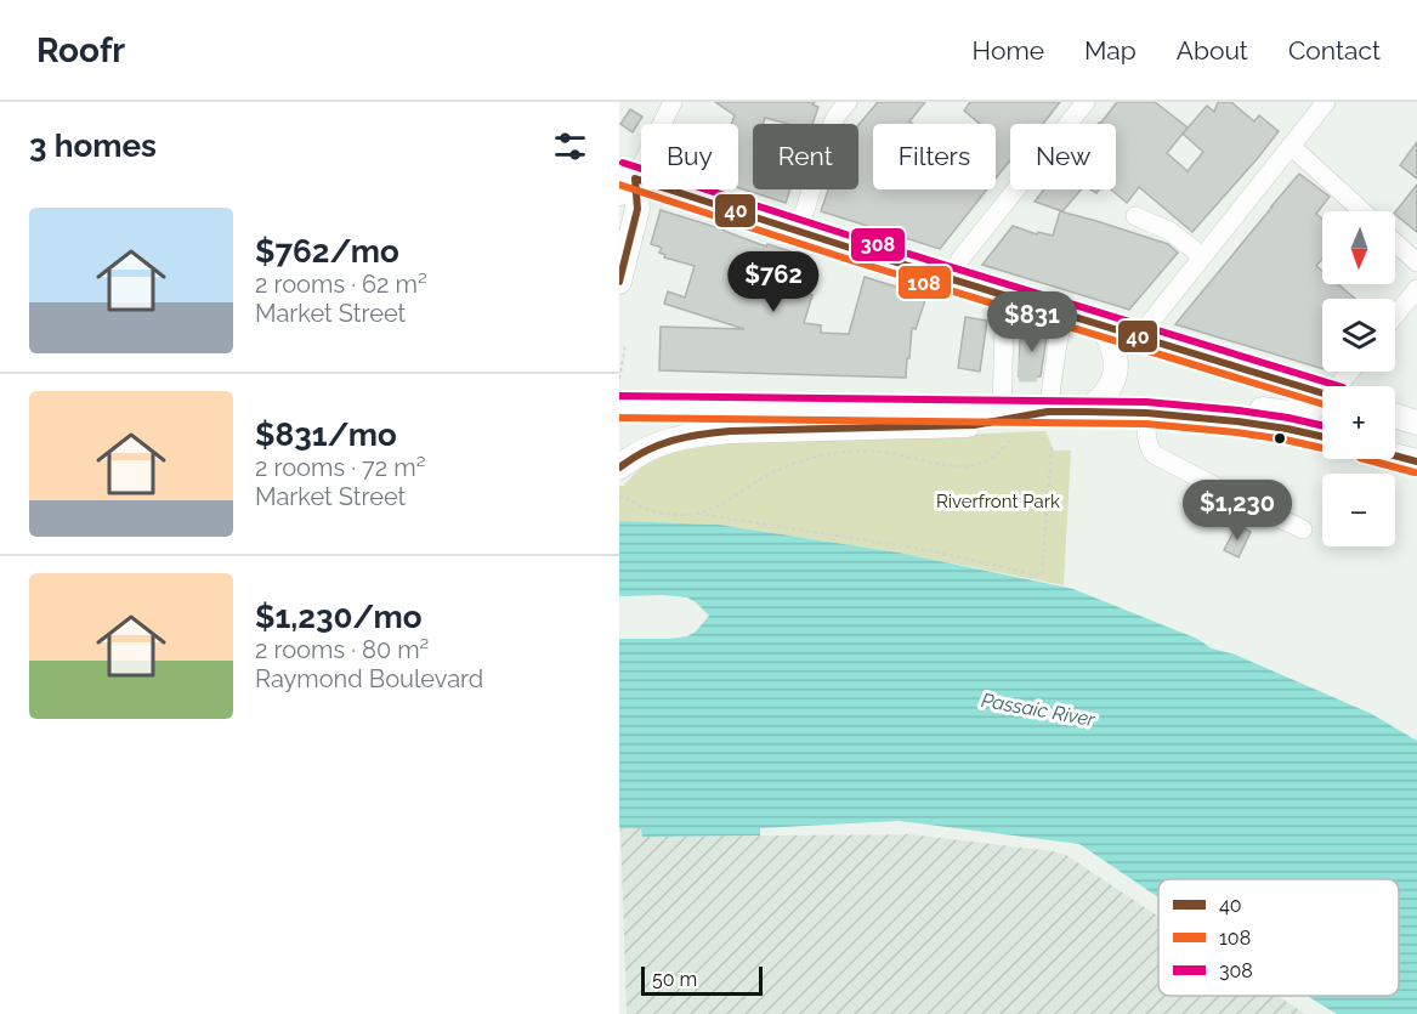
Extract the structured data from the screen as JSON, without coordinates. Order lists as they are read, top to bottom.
{
  "water": ["Passaic River"],
  "parks": ["Riverfront Park"],
  "lines": ["transit line 308", "transit line 40", "transit line 108"],
  "legend": ["40", "108", "308"],
  "scale_bar": "50 m",
  "north": "bottom",
  "page": {
    "header": "Roofr",
    "nav": [
      "Home",
      "Map",
      "About",
      "Contact"
    ],
    "heading": "3 homes",
    "chip": [
      "Buy",
      "Rent",
      "Filters",
      "New"
    ],
    "list": [
      {
        "name": "$762/mo",
        "note": "2 rooms · 62 m² · Market Street"
      },
      {
        "name": "$831/mo",
        "note": "2 rooms · 72 m² · Market Street"
      },
      {
        "name": "$1,230/mo",
        "note": "2 rooms · 80 m² · Raymond Boulevard"
      }
    ],
    "map_buttons": ["+", "−"],
    "price": ["$762", "$831", "$1,230"],
    "scale": "50 m"
  }
}
